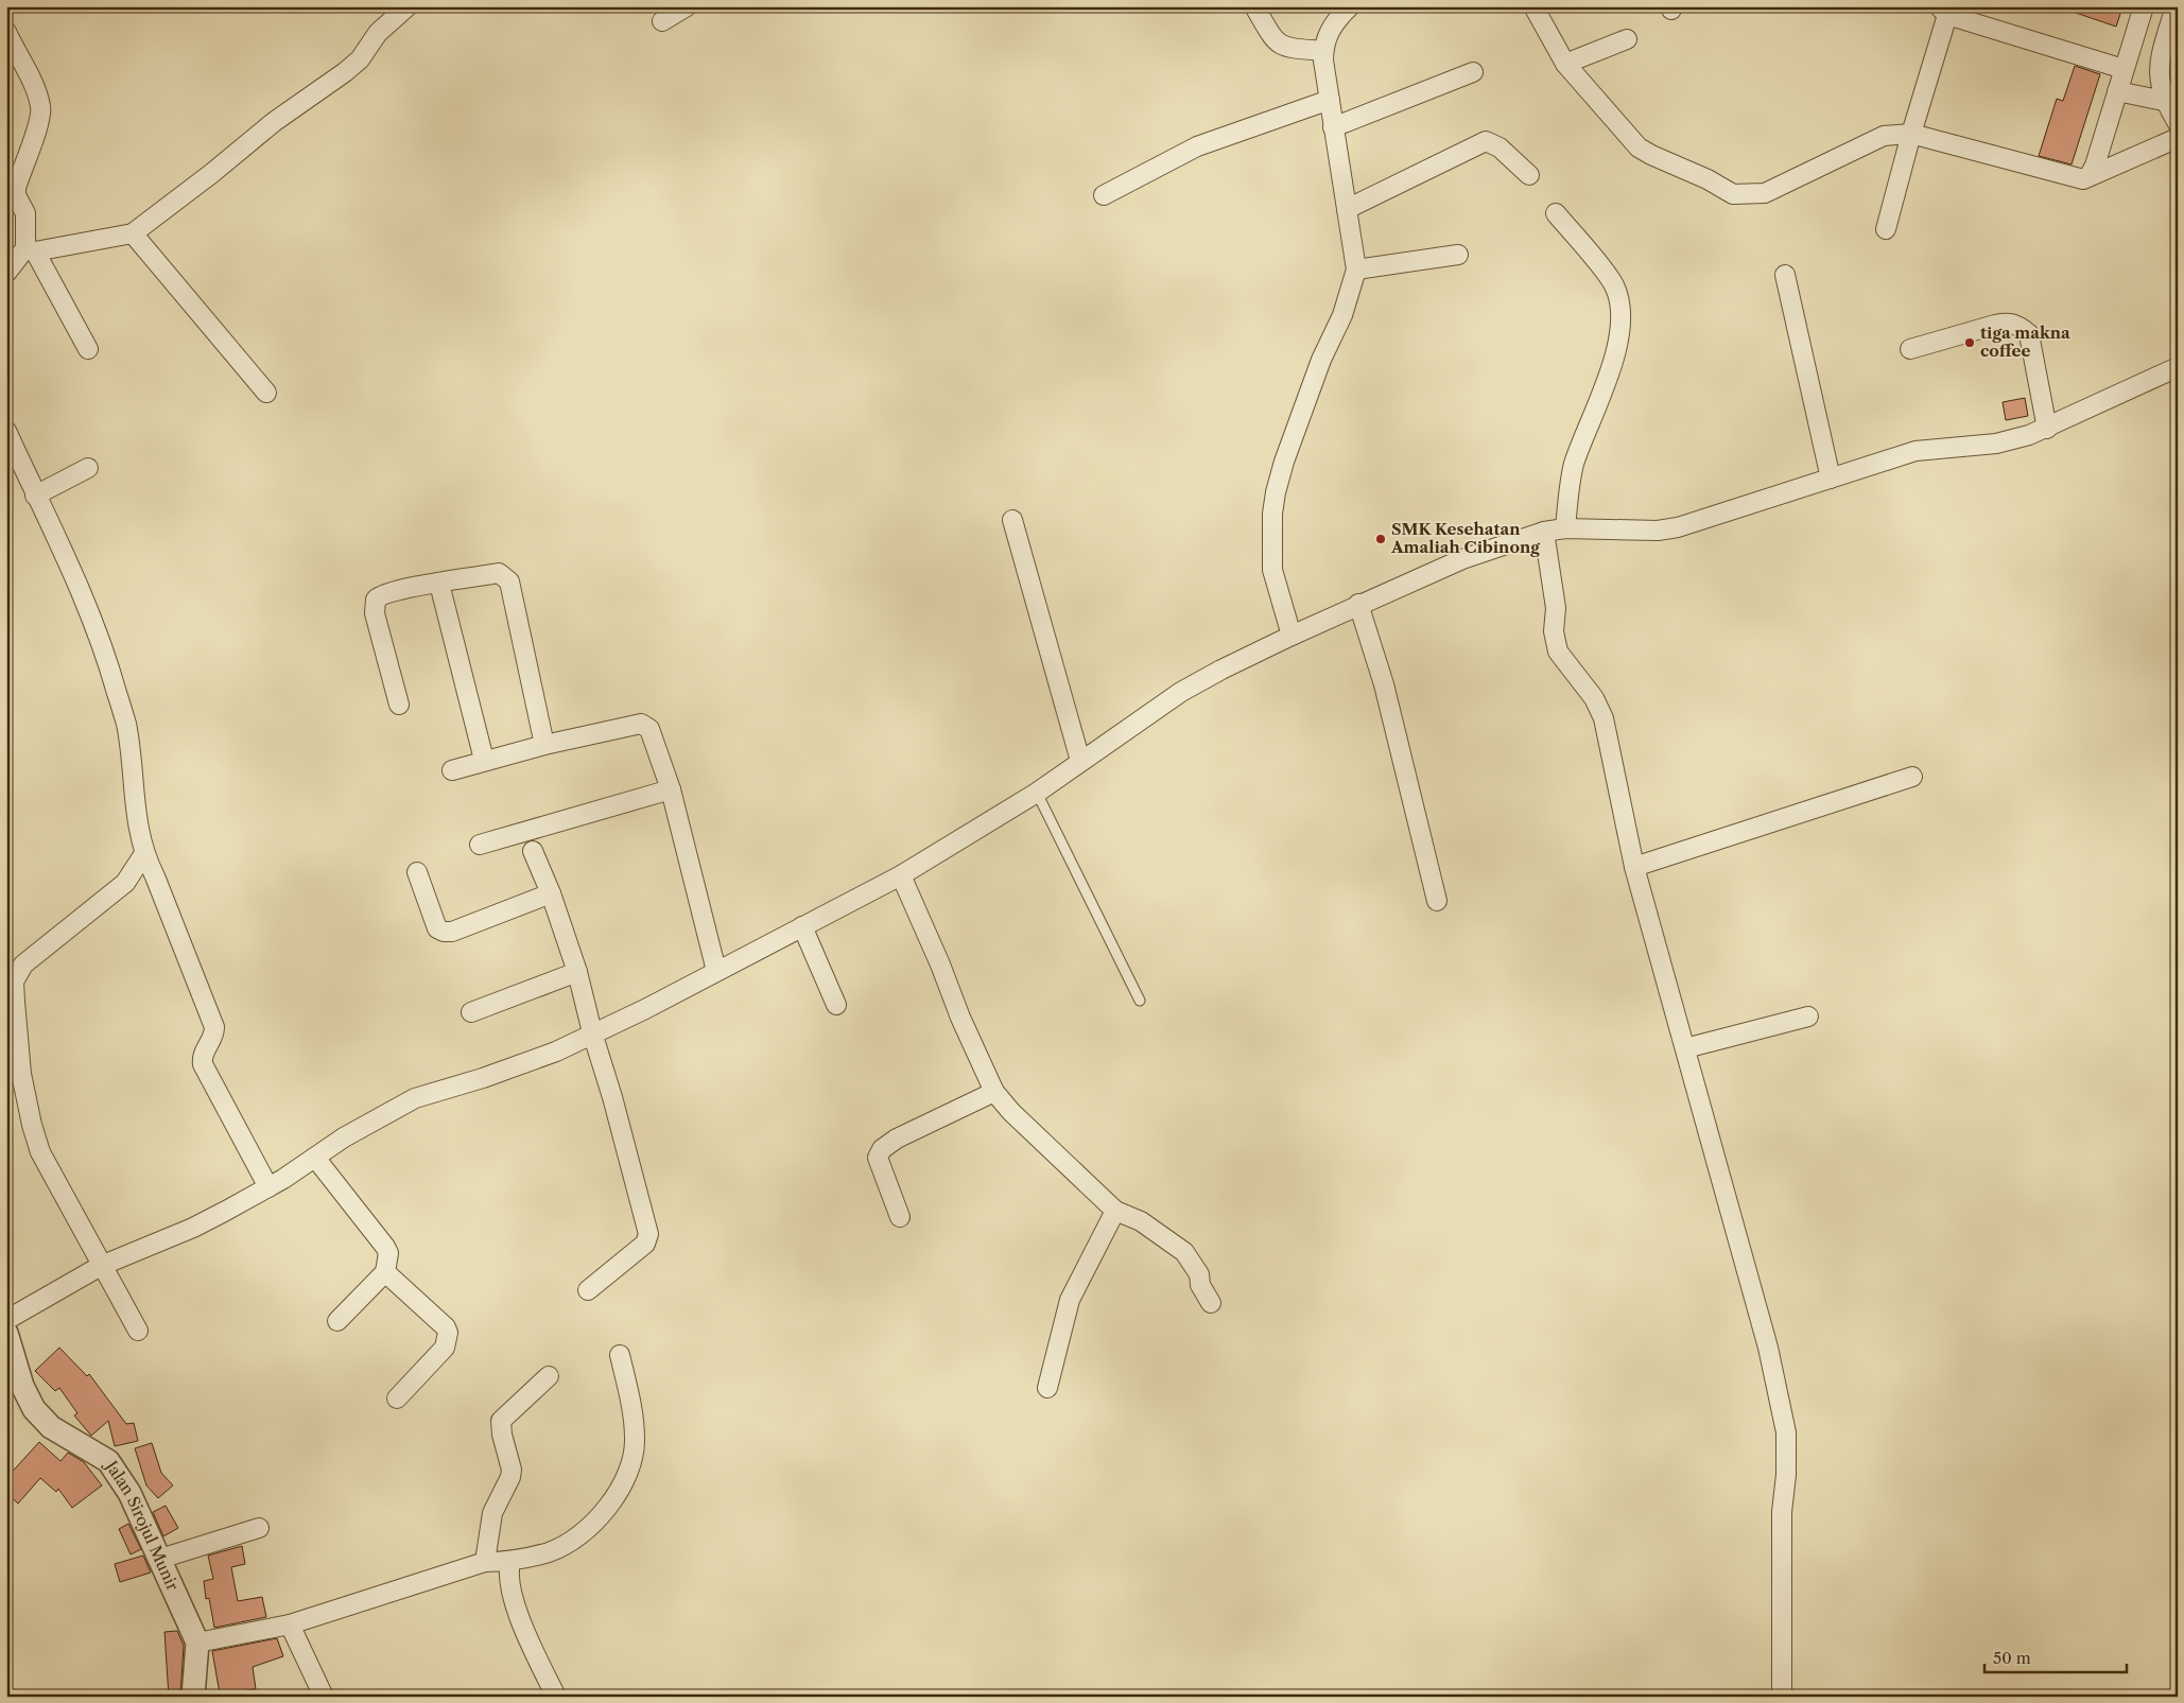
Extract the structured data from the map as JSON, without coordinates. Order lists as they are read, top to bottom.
{
  "streets": {
    "street": ["Jalan Sirojul Munir"]
  },
  "places": ["tiga makna coffee", "SMK Kesehatan Amaliah Cibinong"],
  "scale_bar": "50 m"
}
